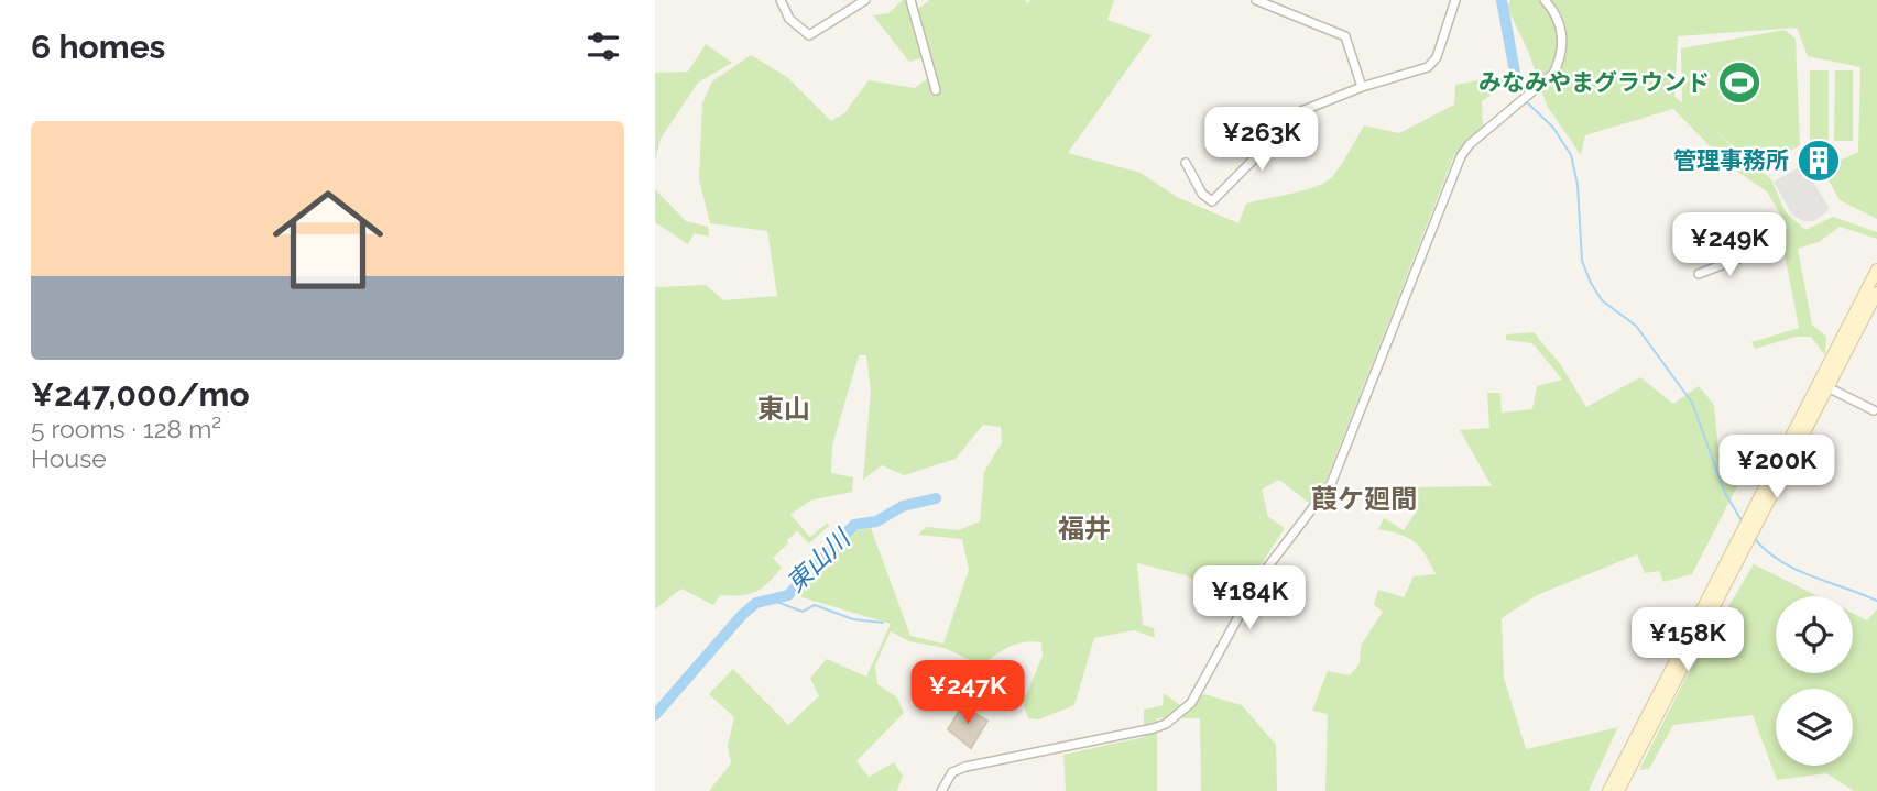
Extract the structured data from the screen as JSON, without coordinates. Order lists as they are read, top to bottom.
{
  "districts": ["東山", "葭ケ廻間", "福井"],
  "water": ["東山川"],
  "places": {
    "sports": ["みなみやまグラウンド"],
    "building": ["管理事務所"]
  },
  "page": {
    "heading": "6 homes",
    "list": [
      {
        "name": "¥247,000/mo",
        "note": "5 rooms · 128 m² · House"
      }
    ],
    "price": [
      "¥263K",
      "¥249K",
      "¥200K",
      "¥184K",
      "¥158K",
      "¥247K"
    ]
  }
}
